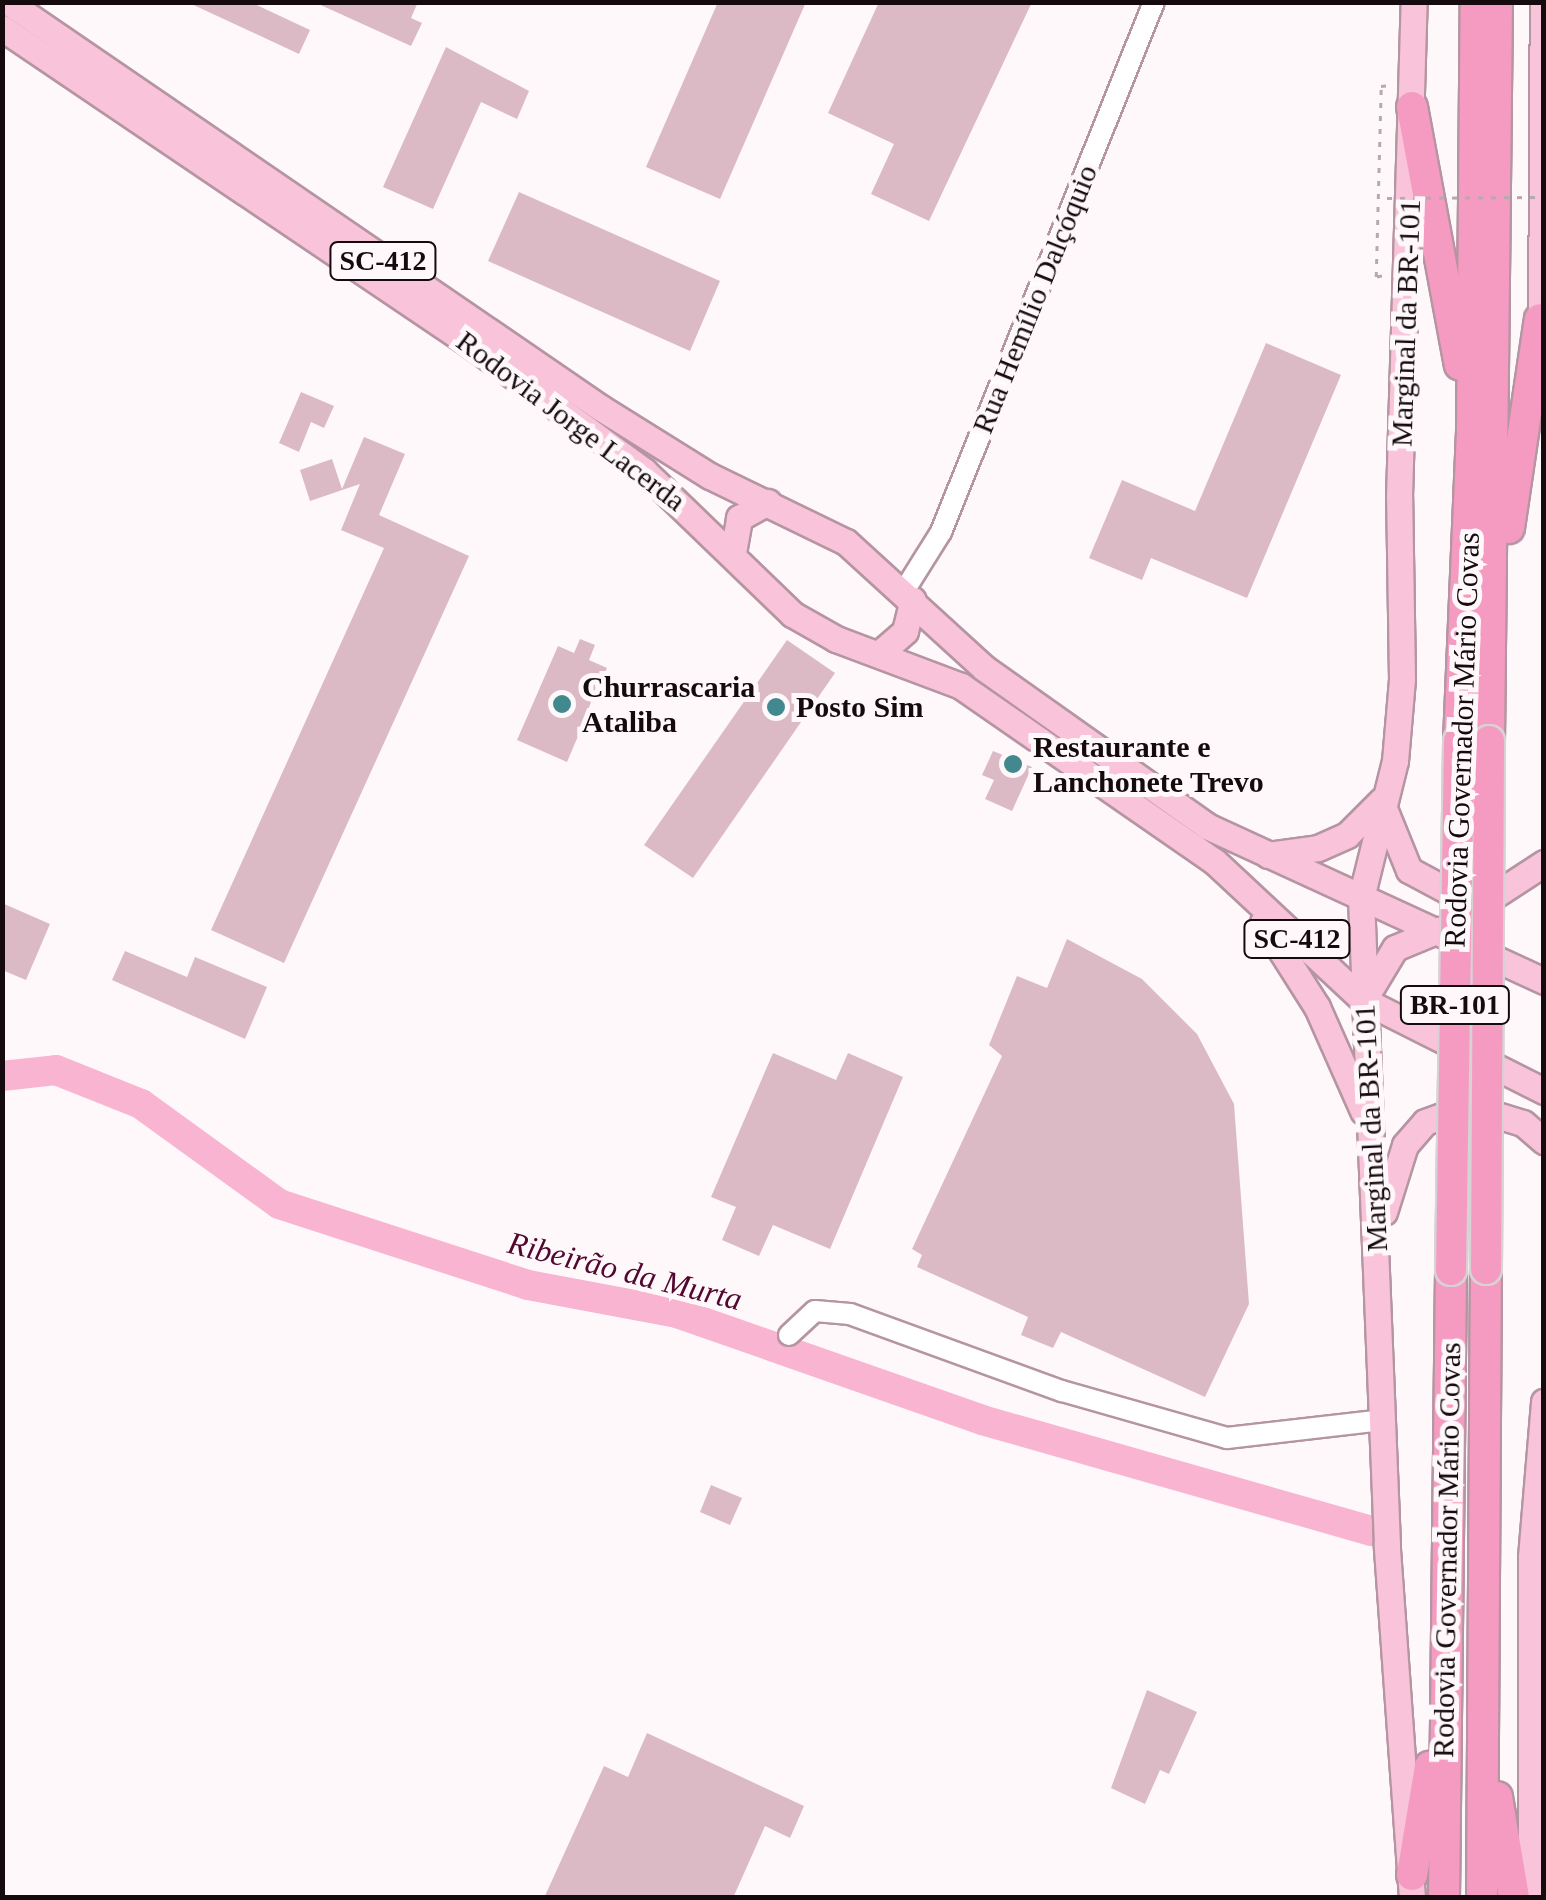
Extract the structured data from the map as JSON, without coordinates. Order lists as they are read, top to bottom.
{
  "streets": {
    "highway": ["Rodovia Governador Mário Covas", "BR-101"],
    "main road": ["SC-412", "Marginal da BR-101", "Rodovia Jorge Lacerda"],
    "lane": ["Rua Hemílio Dalçóquio"]
  },
  "crossings": [
    ["Rua Hemílio Dalçóquio", "Rodovia Jorge Lacerda"],
    ["Marginal da BR-101", "Rodovia Jorge Lacerda"]
  ],
  "water": ["Ribeirão da Murta"],
  "places": ["Churrascaria Ataliba", "Posto Sim", "Restaurante e Lanchonete Trevo"]
}
